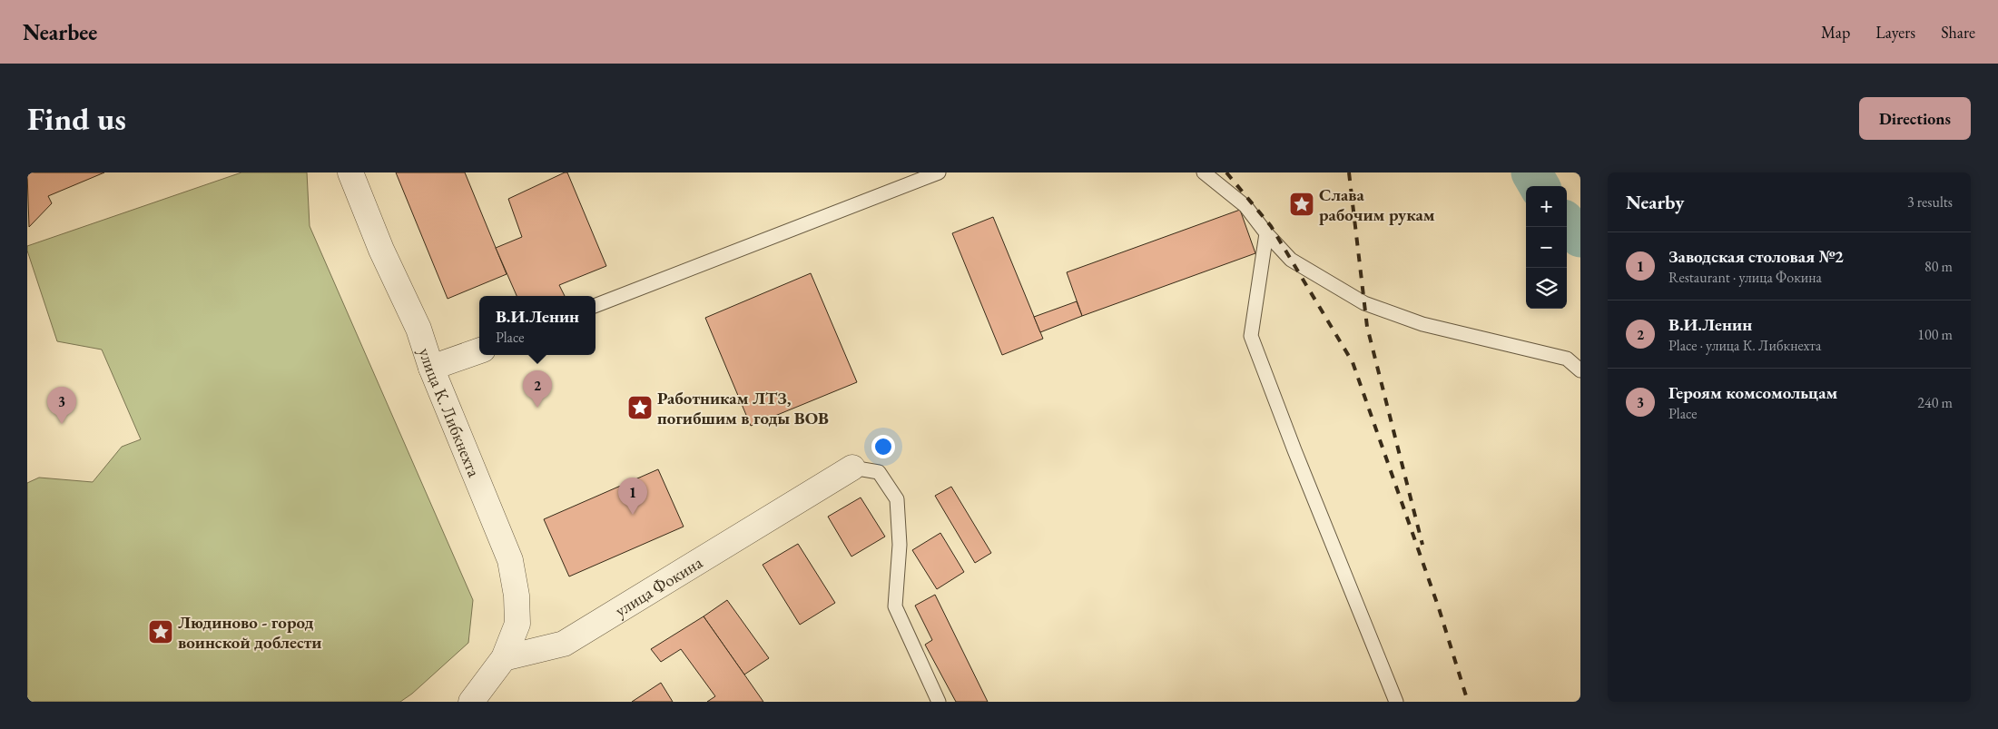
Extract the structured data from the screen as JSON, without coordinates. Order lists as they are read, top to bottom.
{
  "streets": {
    "street": ["улица К. Либкнехта", "улица Фокина"]
  },
  "crossings": [
    ["улица К. Либкнехта", "улица Фокина"]
  ],
  "places": {
    "place": ["Слава рабочим рукам", "Работникам ЛТЗ, погибшим в годы ВОВ", "Людиново - город воинской доблести"]
  },
  "page": {
    "header": "Nearbee",
    "nav": ["Map", "Layers", "Share"],
    "buttons": "Directions",
    "title": "Find us",
    "heading": ["Nearby", "3 results"],
    "map_buttons": ["+", "−"],
    "list": [
      {
        "mark": "1",
        "name": "Заводская столовая №2",
        "note": "Restaurant · улица Фокина",
        "value": "80 m"
      },
      {
        "mark": "2",
        "name": "В.И.Ленин",
        "note": "Place · улица К. Либкнехта",
        "value": "100 m"
      },
      {
        "mark": "3",
        "name": "Героям комсомольцам",
        "note": "Place",
        "value": "240 m"
      }
    ],
    "popup": ["В.И.Ленин", "Place"],
    "pins": ["2", "3", "1"]
  }
}
